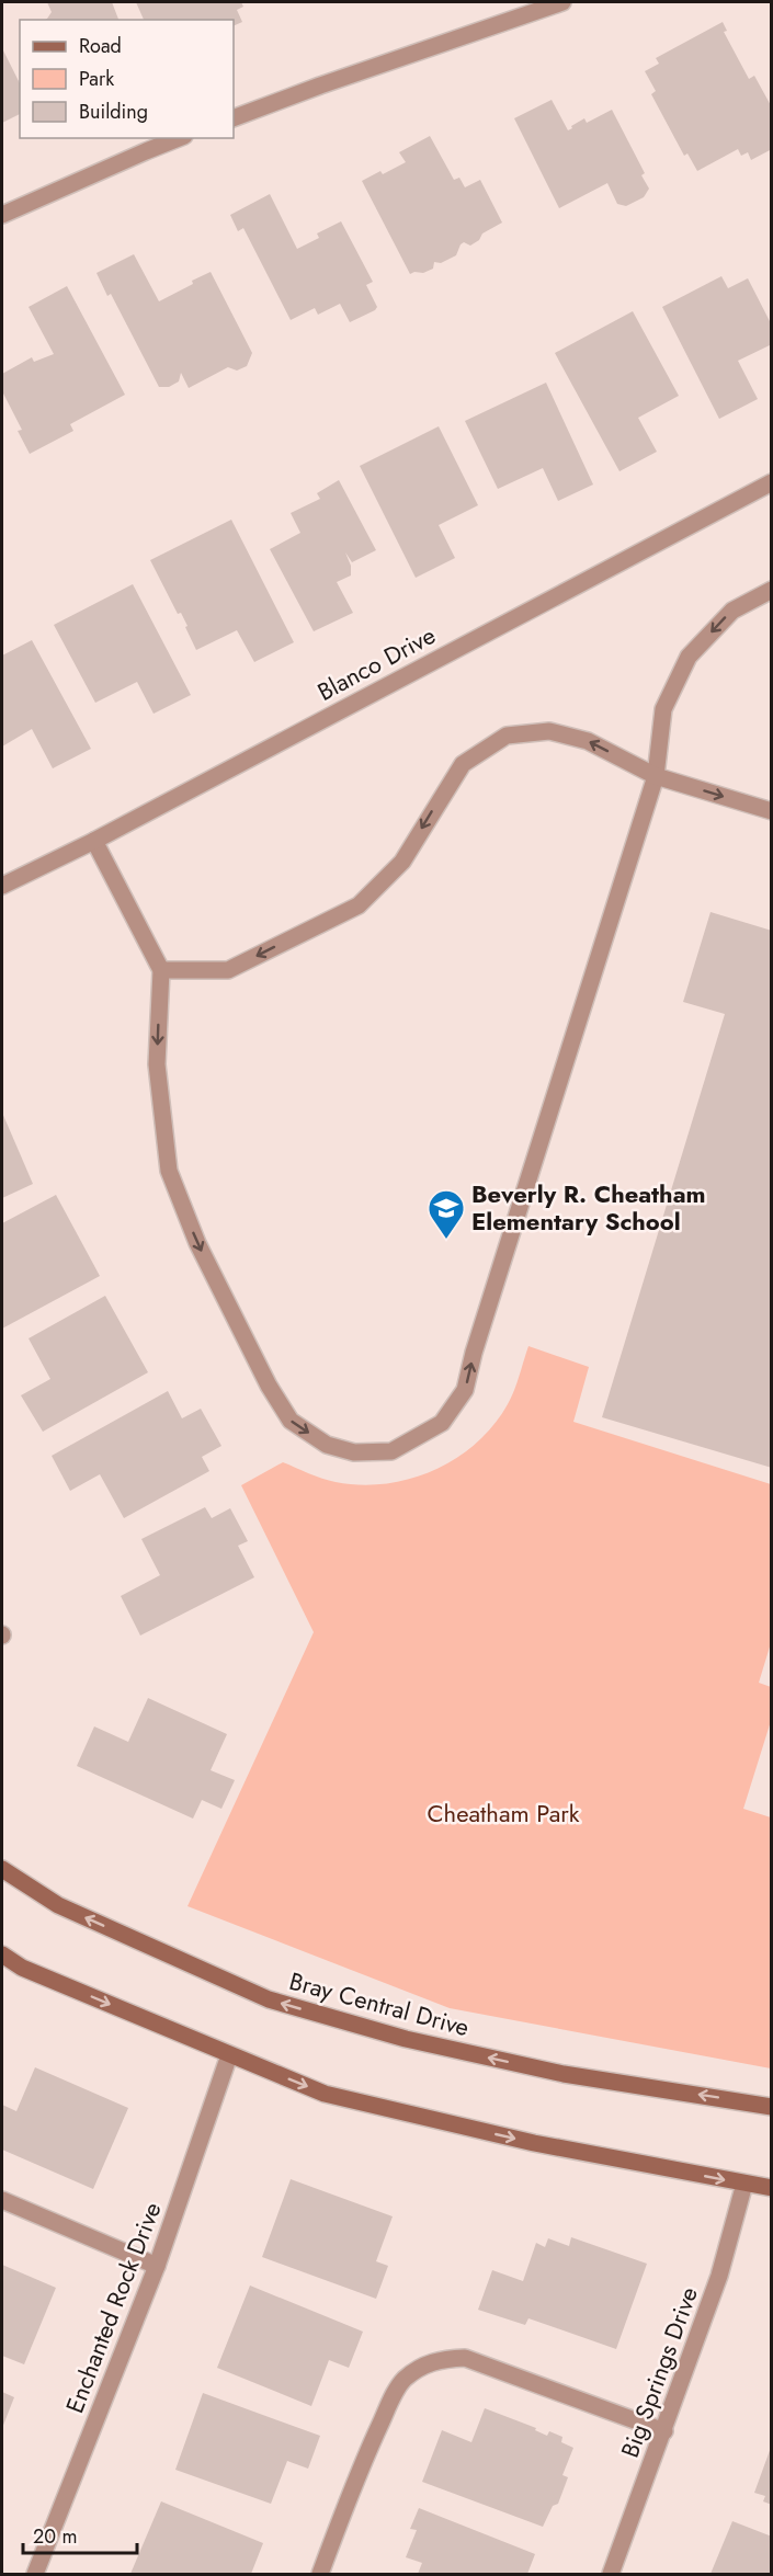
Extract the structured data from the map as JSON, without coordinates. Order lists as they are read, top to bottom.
{
  "streets": {
    "street": [
      "Blanco Drive",
      "Bray Central Drive",
      "Enchanted Rock Drive",
      "Big Springs Drive"
    ]
  },
  "parks": ["Cheatham Park"],
  "places": {
    "school or university": ["Beverly R. Cheatham Elementary School"]
  },
  "legend": ["Road", "Park", "Building"],
  "scale_bar": "20 m"
}
